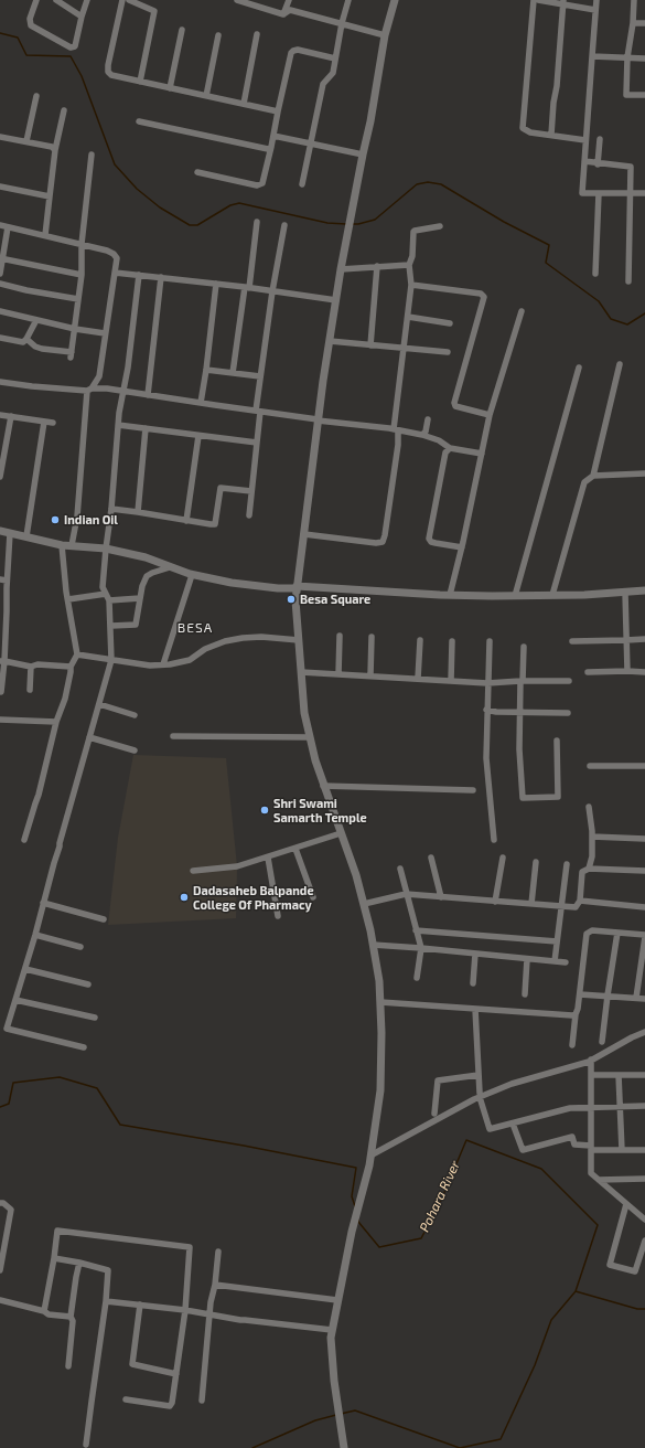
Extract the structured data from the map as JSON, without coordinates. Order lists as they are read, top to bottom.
{
  "districts": ["BESA"],
  "water": ["Pohara River"],
  "places": [
    "Indian Oil",
    "Besa Square",
    "Shri Swami Samarth Temple",
    "Dadasaheb Balpande College Of Pharmacy"
  ]
}
